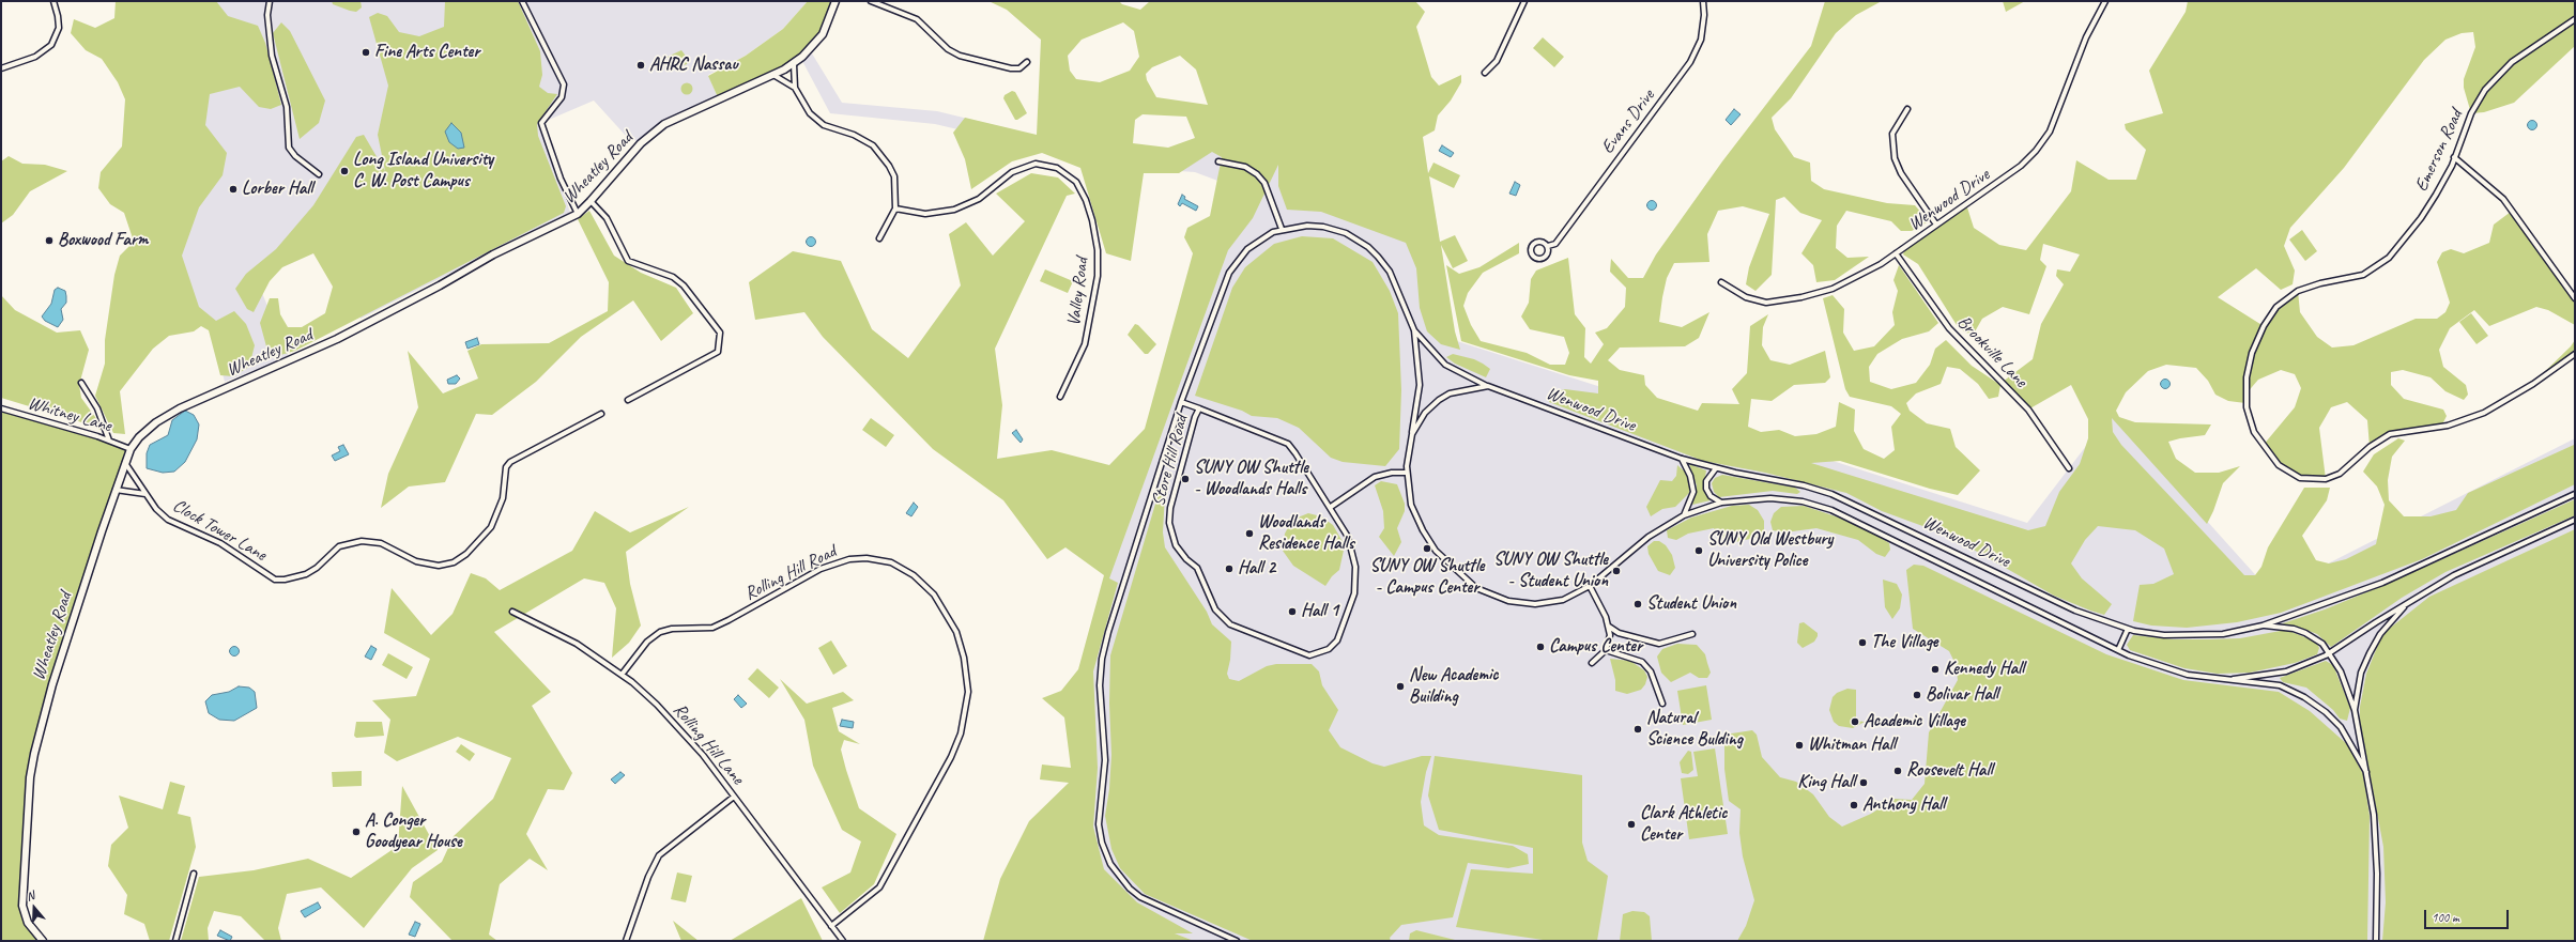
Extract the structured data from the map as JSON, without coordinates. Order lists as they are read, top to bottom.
{
  "streets": {
    "main road": ["Wheatley Road"],
    "street": [
      "Evans Drive",
      "Emerson Road",
      "Wenwood Drive",
      "Valley Road",
      "Brookville Lane",
      "Whitney Lane",
      "Store Hill Road",
      "Clock Tower Lane",
      "Rolling Hill Road",
      "Rolling Hill Lane"
    ]
  },
  "crossings": [
    ["Wheatley Road", "Whitney Lane"],
    ["Wheatley Road", "Clock Tower Lane"],
    ["Wenwood Drive", "Brookville Lane"],
    ["Rolling Hill Road", "Rolling Hill Lane"]
  ],
  "places": [
    "Fine Arts Center",
    "AHRC Nassau",
    "Long Island University C. W. Post Campus",
    "Lorber Hall",
    "Boxwood Farm",
    "SUNY OW Shuttle - Woodlands Halls",
    "Woodlands Residence Halls",
    "SUNY OW Shuttle - Campus Center",
    "SUNY Old Westbury University Police",
    "Hall 2",
    "SUNY OW Shuttle - Student Union",
    "Student Union",
    "Hall 1",
    "The Village",
    "Campus Center",
    "Kennedy Hall",
    "New Academic Building",
    "Bolivar Hall",
    "Academic Village",
    "Natural Science Bulding",
    "Whitman Hall",
    "Roosevelt Hall",
    "King Hall",
    "Anthony Hall",
    "Clark Athletic Center",
    "A. Conger Goodyear House"
  ],
  "scale_bar": "100 m",
  "north": "top"
}
